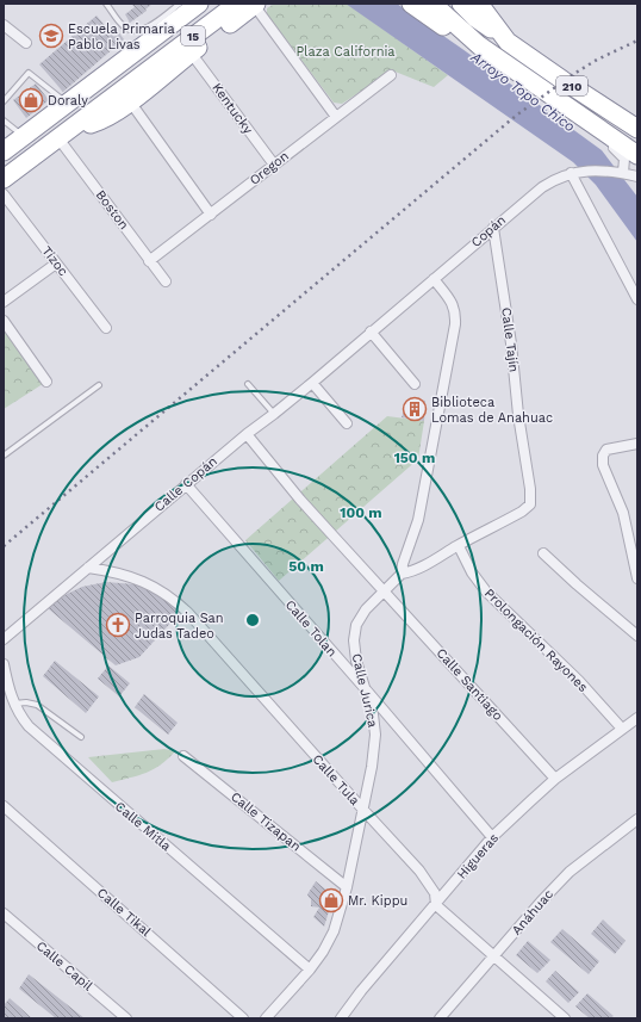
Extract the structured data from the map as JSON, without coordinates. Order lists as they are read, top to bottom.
{
  "streets": {
    "highway": ["15", "210"],
    "street": [
      "Kentucky",
      "Oregon",
      "Boston",
      "Copán",
      "Tízoc",
      "Calle Tajín",
      "Calle Copán",
      "Calle Tolan",
      "Prolongación Rayones",
      "Calle Santiago",
      "Calle Jurica",
      "Calle Tula",
      "Calle Tizapan",
      "Calle Mitla",
      "Higueras",
      "Calle Tikal",
      "Anáhuac",
      "Calle Capil"
    ]
  },
  "crossings": [
    ["15", "Boston"],
    ["Kentucky", "Oregon"],
    ["Oregon", "Boston"],
    ["Copán", "Calle Tajín"],
    ["Copán", "Calle Copán"],
    ["Calle Tajín", "Prolongación Rayones"],
    ["Calle Tajín", "Calle Jurica"],
    ["Calle Copán", "Calle Tolan"],
    ["Calle Copán", "Calle Santiago"],
    ["Calle Copán", "Calle Tula"],
    ["Calle Tolan", "Calle Jurica"],
    ["Calle Tolan", "Higueras"],
    ["Prolongación Rayones", "Higueras"],
    ["Calle Santiago", "Calle Jurica"],
    ["Calle Santiago", "Higueras"],
    ["Calle Jurica", "Calle Tula"],
    ["Calle Jurica", "Calle Tizapan"],
    ["Calle Jurica", "Calle Mitla"],
    ["Calle Tula", "Higueras"]
  ],
  "water": ["Arroyo Topo Chico"],
  "parks": ["Plaza California"],
  "places": {
    "school or university": ["Escuela Primaria Pablo Livas"],
    "shop": ["Doraly", "Mr. Kippu"],
    "building": ["Biblioteca Lomas de Anahuac"],
    "church": ["Parroquia San Judas Tadeo"]
  },
  "rings": ["150 m", "100 m", "50 m"]
}
